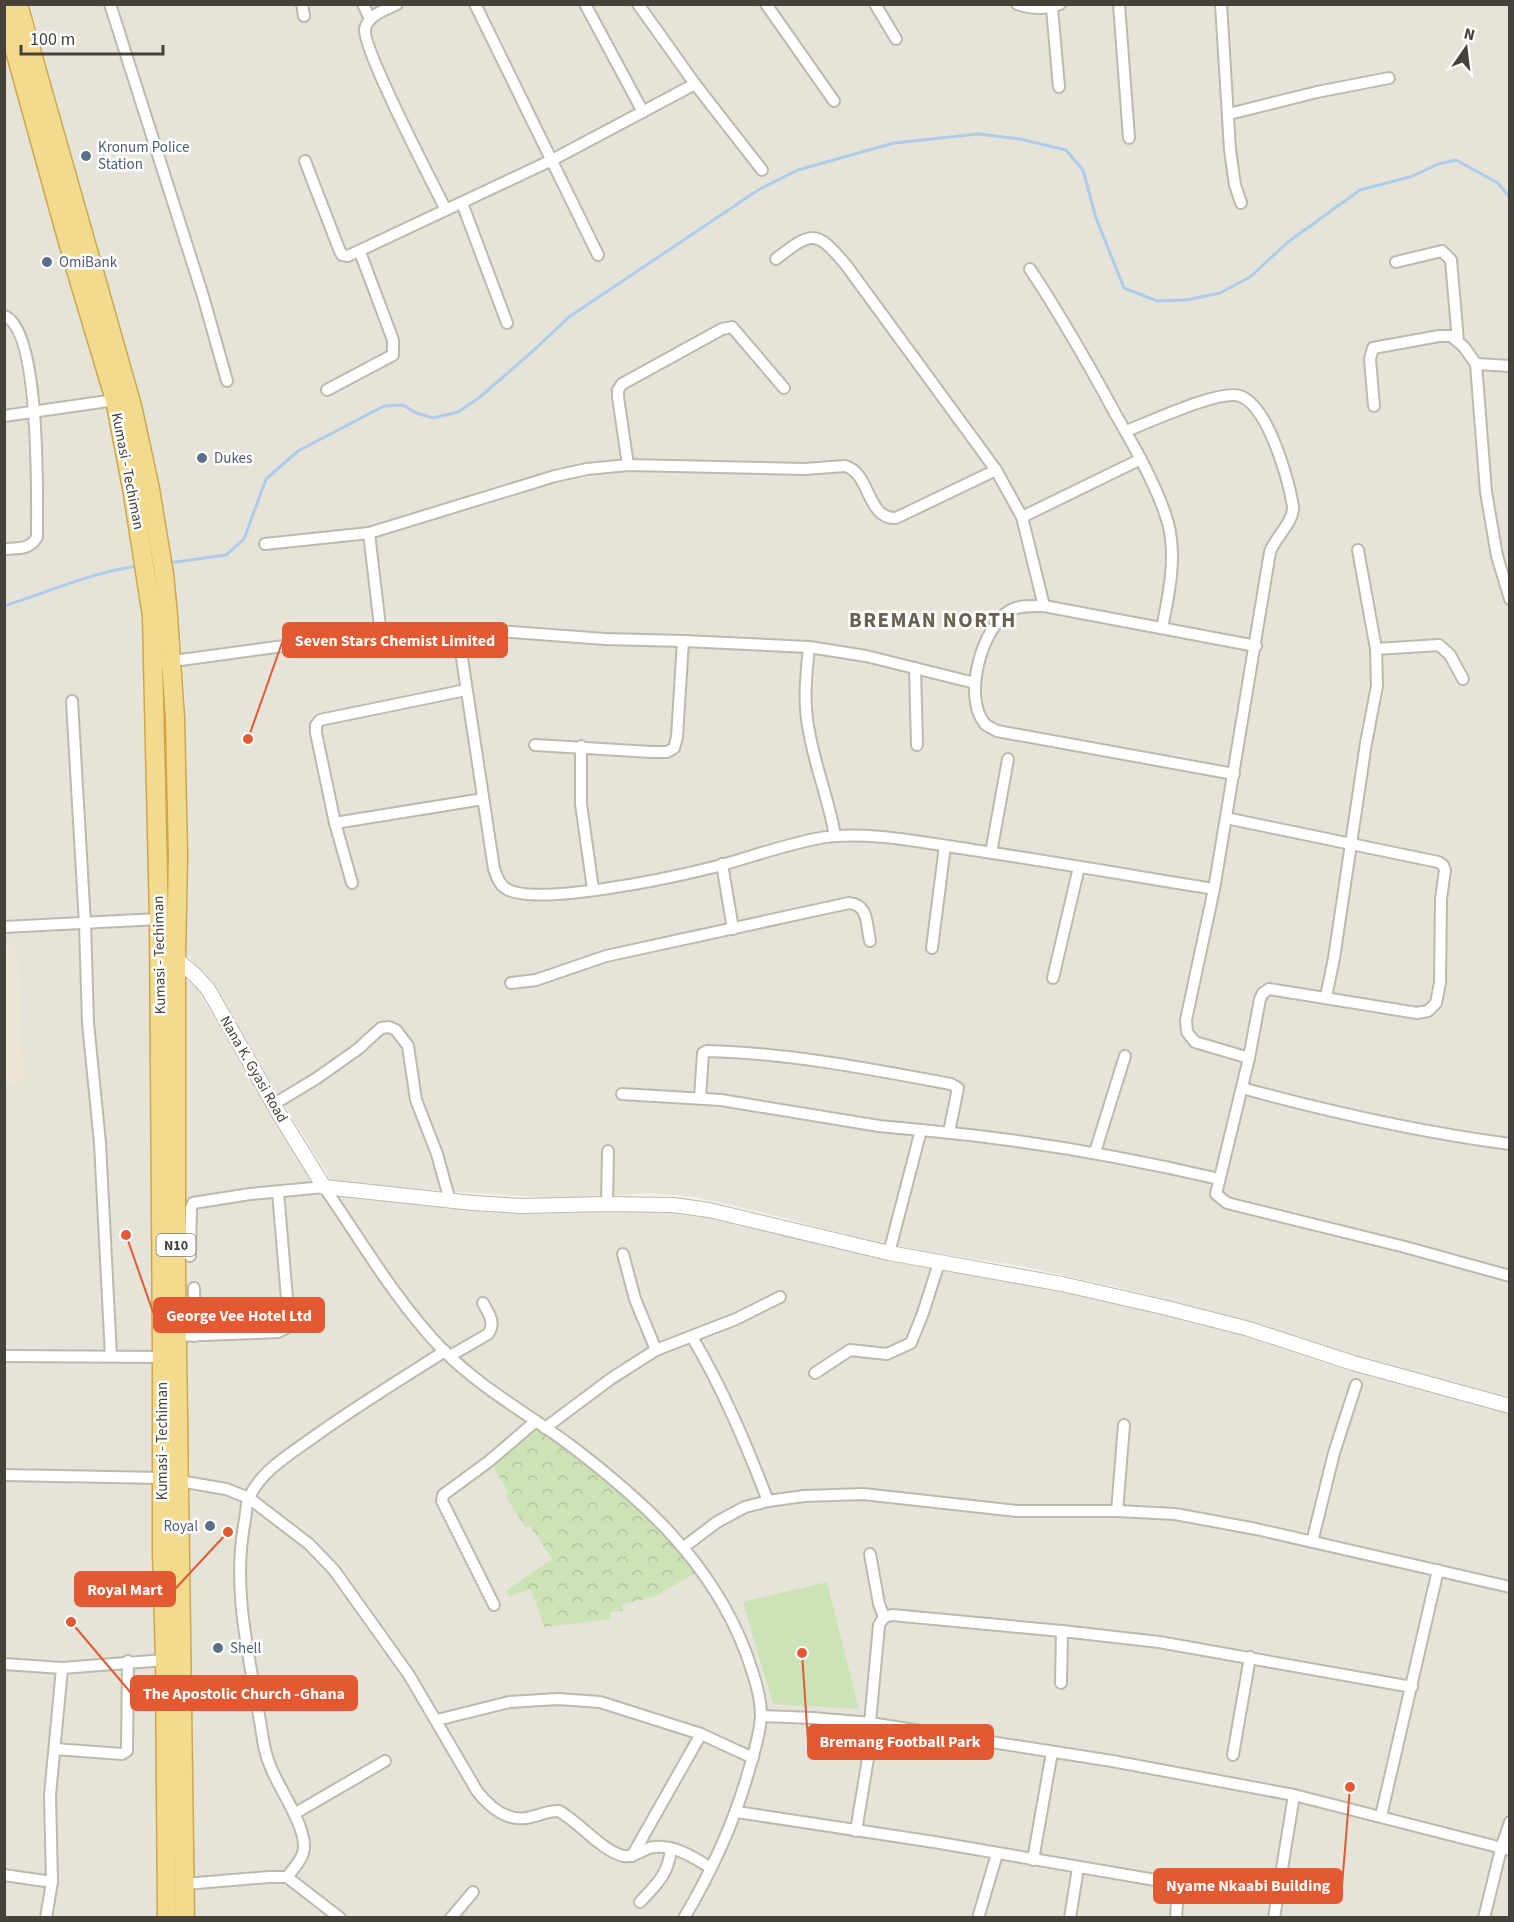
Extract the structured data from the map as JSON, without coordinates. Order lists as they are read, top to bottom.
{
  "streets": {
    "highway": ["Kumasi - Techiman", "N10"],
    "street": ["Nana K. Gyasi Road"]
  },
  "crossings": [
    ["Kumasi - Techiman", "N10"],
    ["Nana K. Gyasi Road", "N10"]
  ],
  "districts": ["BREMAN NORTH"],
  "places": [
    "Kronum Police Station",
    "OmiBank",
    "Dukes",
    "Seven Stars Chemist Limited",
    "George Vee Hotel Ltd",
    "Royal",
    "Royal Mart",
    "The Apostolic Church -Ghana",
    "Shell",
    "Bremang Football Park",
    "Nyame Nkaabi Building"
  ],
  "scale_bar": "100 m",
  "north": "top"
}
